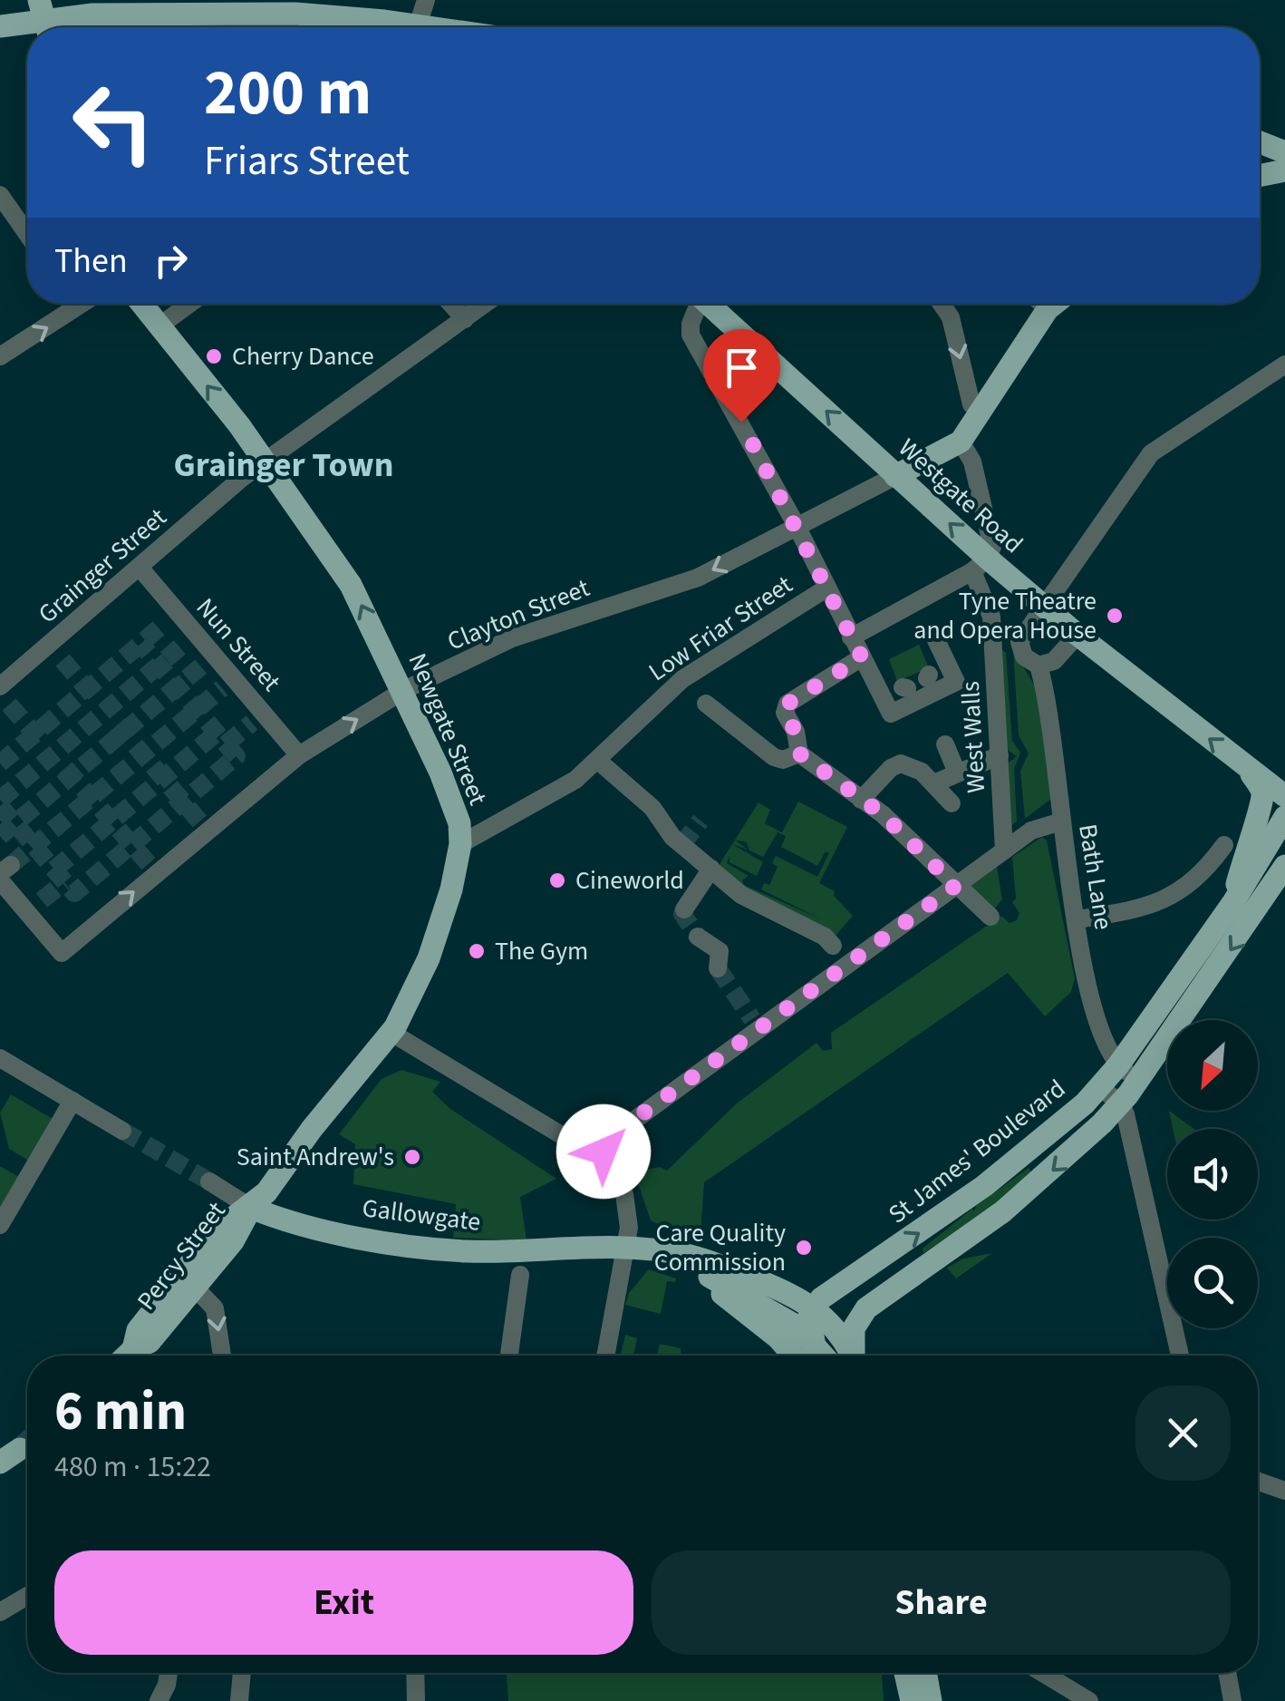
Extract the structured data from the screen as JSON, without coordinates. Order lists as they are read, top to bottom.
{
  "streets": {
    "main road": [
      "Westgate Road",
      "Newgate Street",
      "St James' Boulevard",
      "Gallowgate",
      "Percy Street"
    ],
    "street": [
      "Grainger Street",
      "Clayton Street",
      "Low Friar Street",
      "Nun Street",
      "West Walls",
      "Bath Lane"
    ]
  },
  "crossings": [
    ["Westgate Road", "Clayton Street"],
    ["Westgate Road", "West Walls"],
    ["Westgate Road", "Bath Lane"],
    ["Grainger Street", "Nun Street"],
    ["Grainger Street", "Newgate Street"],
    ["Clayton Street", "Nun Street"],
    ["Clayton Street", "Newgate Street"],
    ["Low Friar Street", "Newgate Street"],
    ["Newgate Street", "Gallowgate"],
    ["Newgate Street", "Percy Street"],
    ["Bath Lane", "St James' Boulevard"],
    ["St James' Boulevard", "Gallowgate"],
    ["Gallowgate", "Percy Street"]
  ],
  "one_way": ["Westgate Road", "Newgate Street"],
  "districts": ["Grainger Town"],
  "places": [
    "Cherry Dance",
    "Tyne Theatre and Opera House",
    "Cineworld",
    "The Gym",
    "Saint Andrew's",
    "Care Quality Commission"
  ],
  "north": "bottom left",
  "page": {
    "turn": ["200 m", "Friars Street"],
    "then": "Then",
    "heading": ["6 min", "480 m · 15:22"],
    "buttons": ["Exit", "Share"]
  }
}
